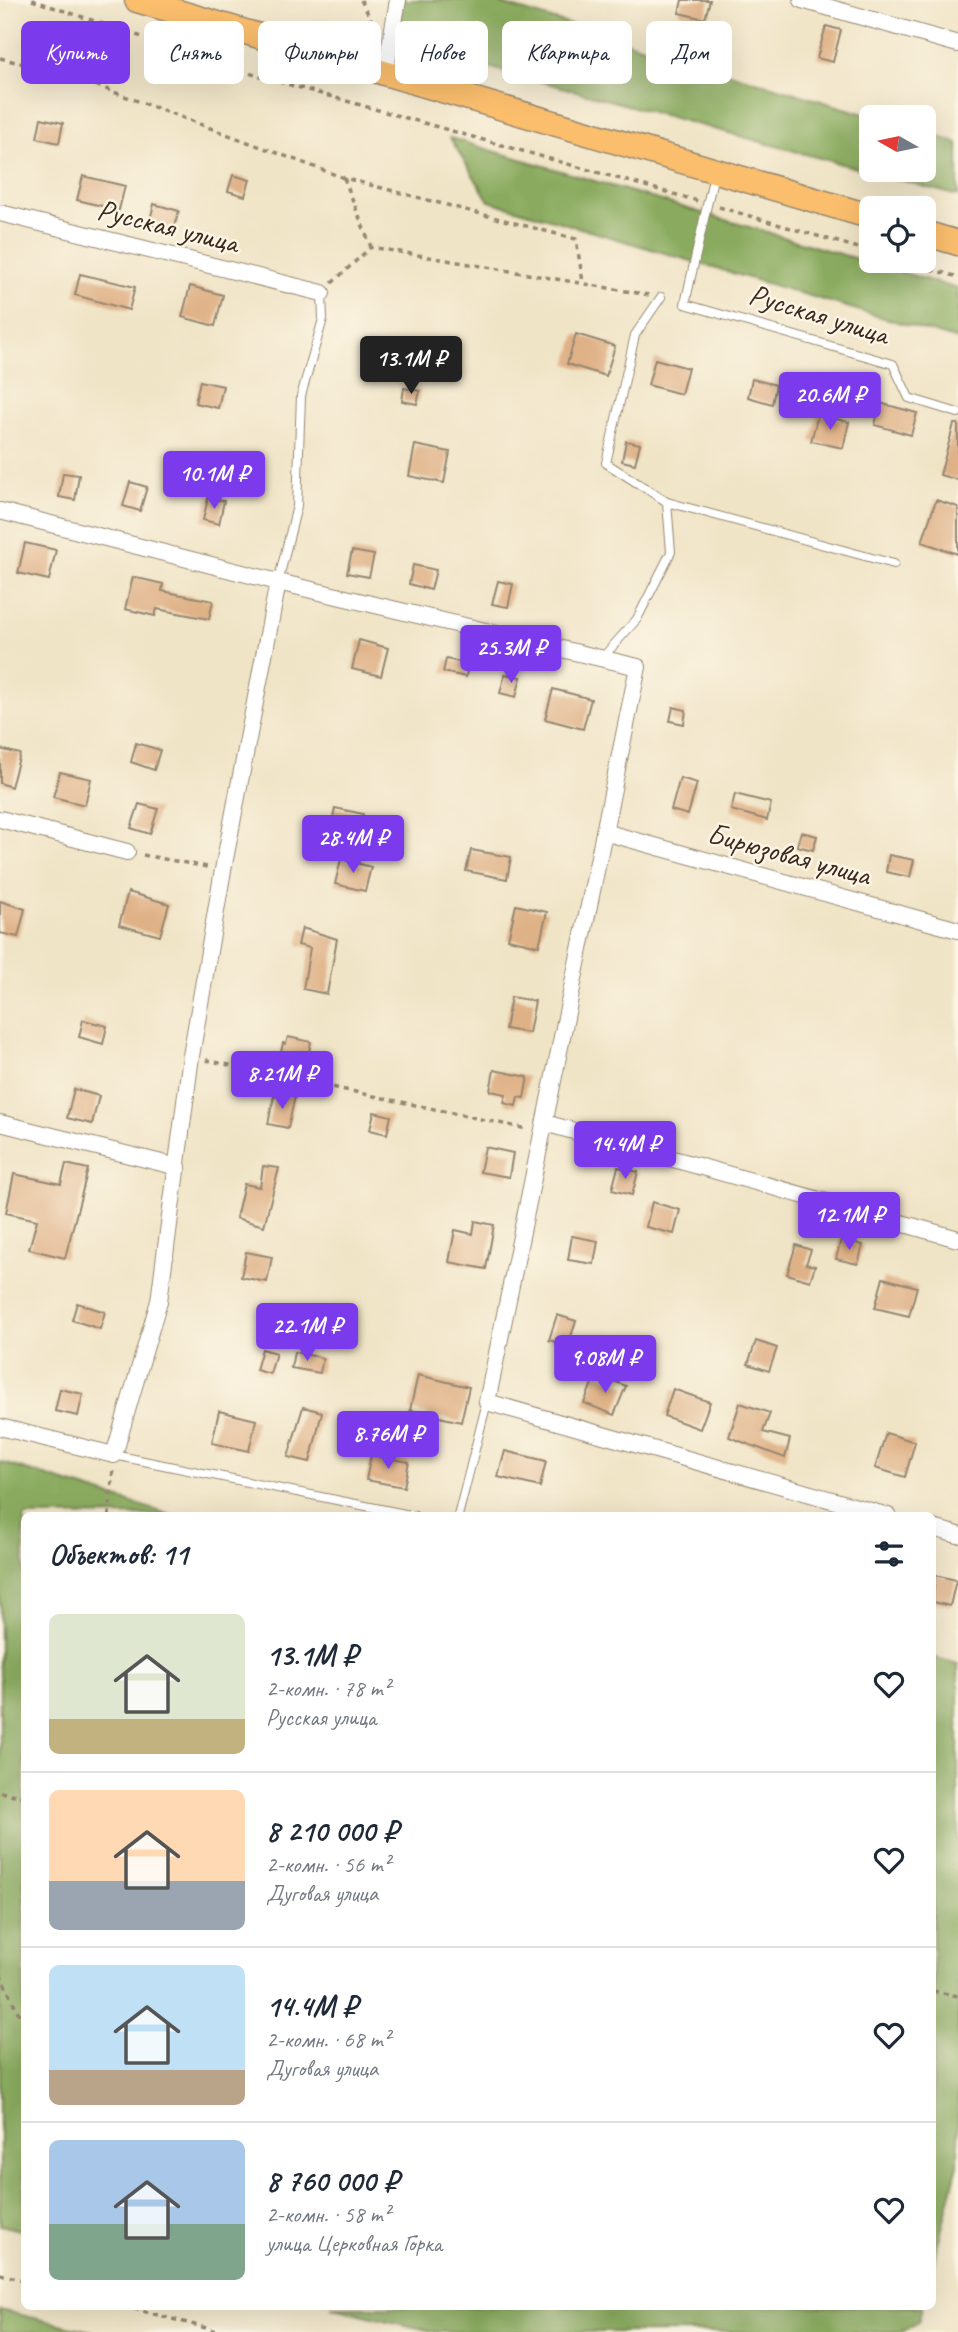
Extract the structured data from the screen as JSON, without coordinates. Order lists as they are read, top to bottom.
{
  "streets": {
    "street": ["Русская улица", "Бирюзовая улица"]
  },
  "north": "left",
  "page": {
    "chip": [
      "Купить",
      "Снять",
      "Фильтры",
      "Новое",
      "Квартира",
      "Дом"
    ],
    "price": [
      "13.1M ₽",
      "20.6M ₽",
      "10.1M ₽",
      "25.3M ₽",
      "28.4M ₽",
      "8.21M ₽",
      "14.4M ₽",
      "12.1M ₽",
      "22.1M ₽",
      "9.08M ₽",
      "8.76M ₽"
    ],
    "heading": "Объектов: 11",
    "list": [
      {
        "name": "13.1M ₽",
        "note": "2-комн. · 78 m² · Русская улица"
      },
      {
        "name": "8 210 000 ₽",
        "note": "2-комн. · 56 m² · Дуговая улица"
      },
      {
        "name": "14.4M ₽",
        "note": "2-комн. · 68 m² · Дуговая улица"
      },
      {
        "name": "8 760 000 ₽",
        "note": "2-комн. · 58 m² · улица Церковная Горка"
      }
    ]
  }
}
